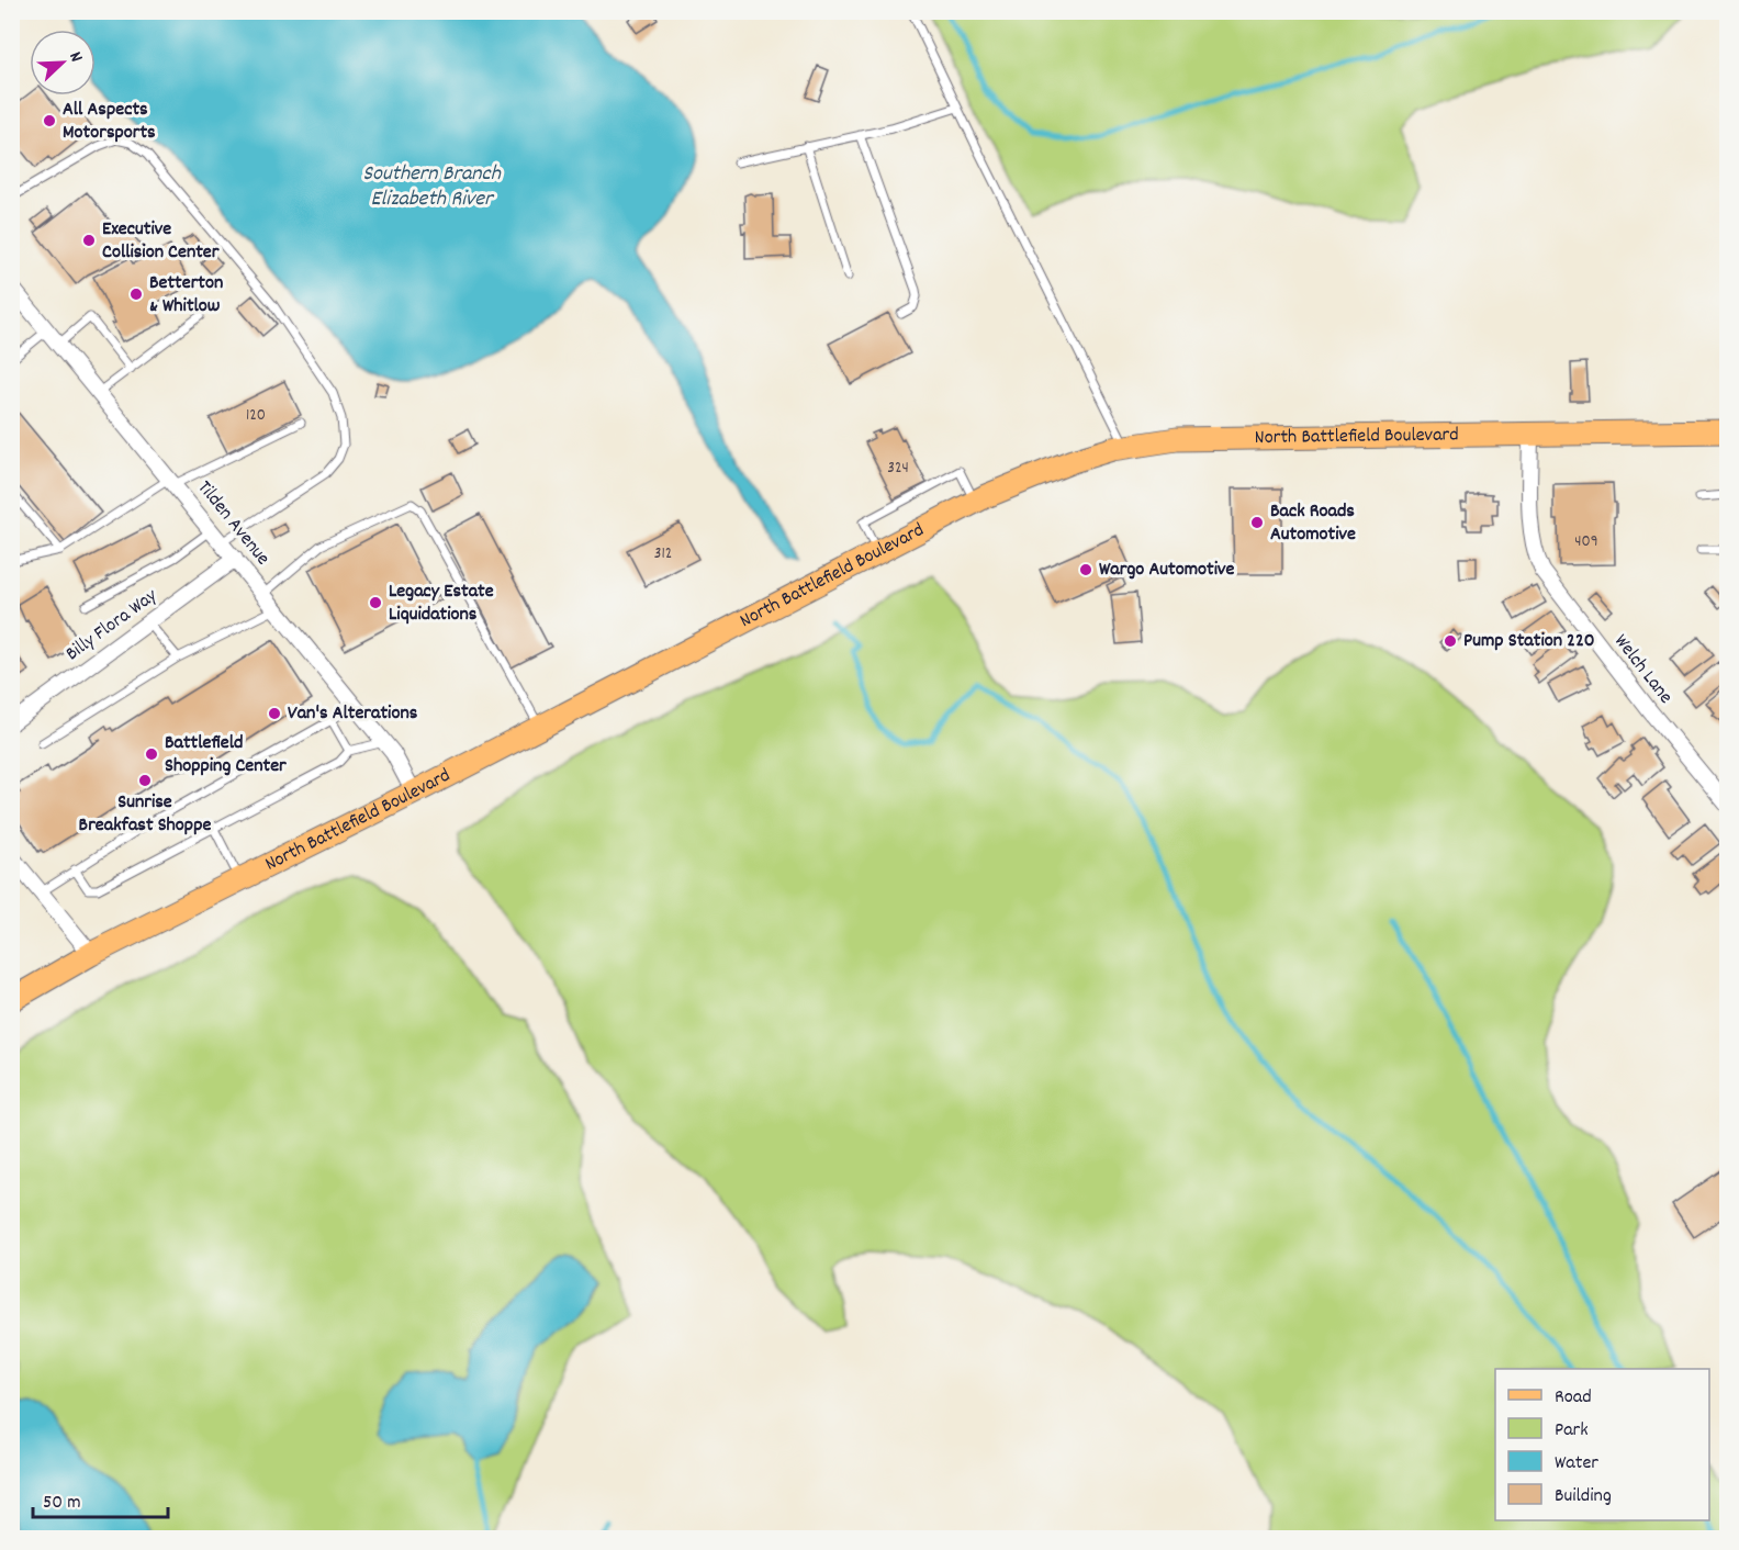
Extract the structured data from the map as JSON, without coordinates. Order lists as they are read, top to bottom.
{
  "streets": {
    "main road": ["North Battlefield Boulevard"],
    "street": ["Tilden Avenue", "Billy Flora Way", "Welch Lane"]
  },
  "crossings": [
    ["North Battlefield Boulevard", "Tilden Avenue"],
    ["North Battlefield Boulevard", "Welch Lane"],
    ["Tilden Avenue", "Billy Flora Way"]
  ],
  "water": ["Southern Branch Elizabeth River"],
  "places": [
    "All Aspects Motorsports",
    "Executive Collision Center",
    "Betterton & Whitlow",
    "Back Roads Automotive",
    "Wargo Automotive",
    "Legacy Estate Liquidations",
    "Pump Station 220",
    "Van's Alterations",
    "Battlefield Shopping Center",
    "Sunrise Breakfast Shoppe"
  ],
  "house_numbers": [
    "120",
    "324",
    "409",
    "312"
  ],
  "legend": [
    "Road",
    "Park",
    "Water",
    "Building"
  ],
  "scale_bar": "50 m",
  "north": "top right"
}
